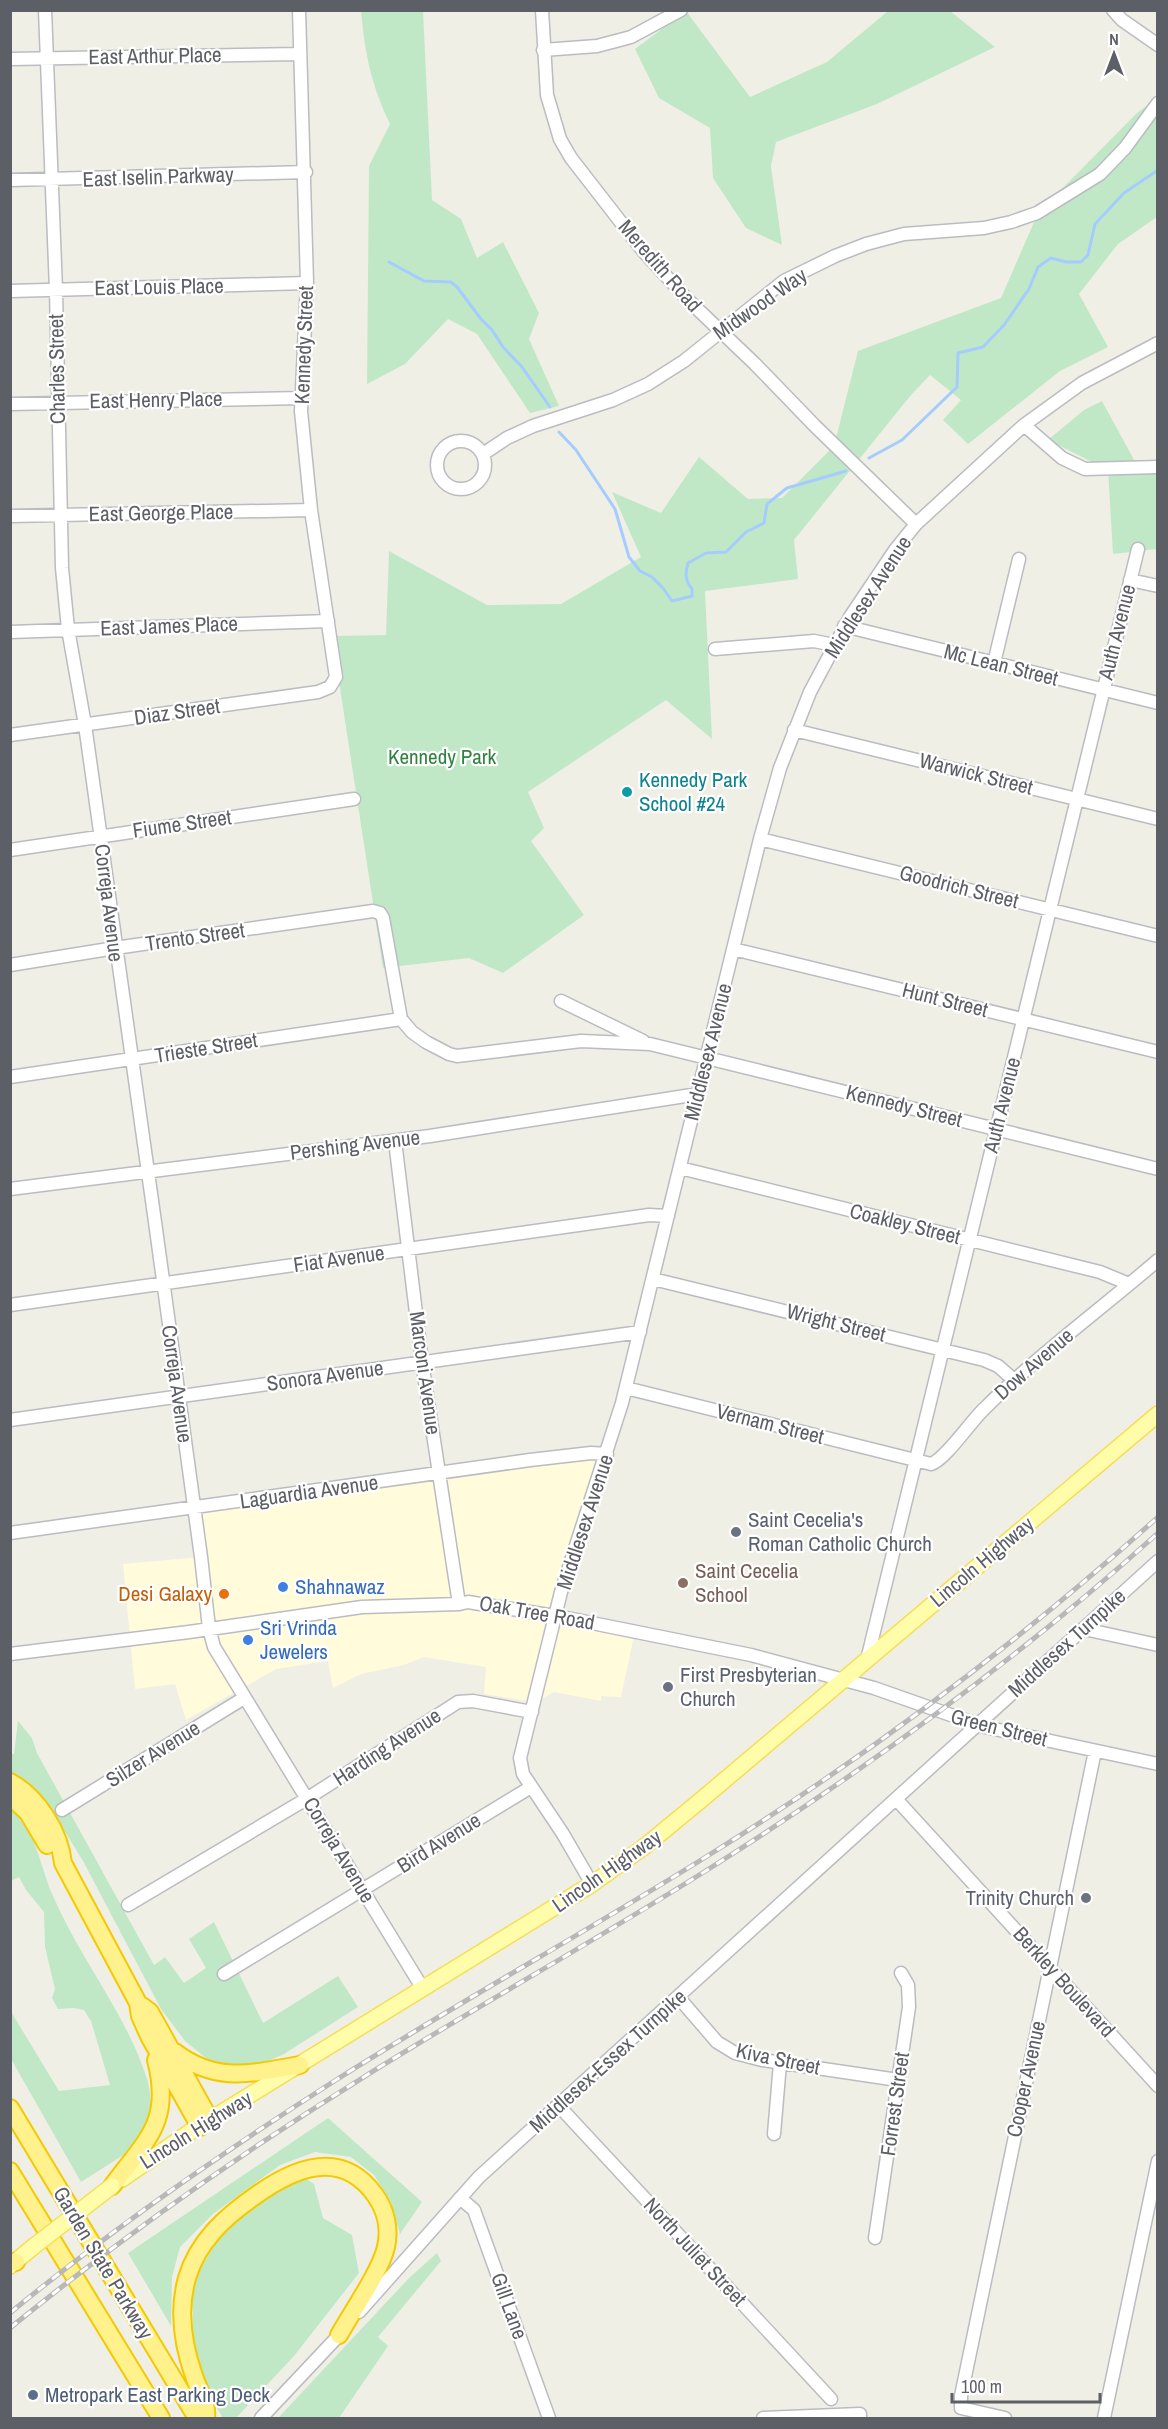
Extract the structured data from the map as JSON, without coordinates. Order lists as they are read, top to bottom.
{
  "streets": {
    "highway": ["Garden State Parkway"],
    "main road": ["Lincoln Highway"],
    "street": [
      "East Arthur Place",
      "East Iselin Parkway",
      "Meredith Road",
      "East Louis Place",
      "Midwood Way",
      "Kennedy Street",
      "Charles Street",
      "East Henry Place",
      "East George Place",
      "Middlesex Avenue",
      "East James Place",
      "Auth Avenue",
      "Mc Lean Street",
      "Diaz Street",
      "Warwick Street",
      "Fiume Street",
      "Goodrich Street",
      "Correja Avenue",
      "Trento Street",
      "Hunt Street",
      "Trieste Street",
      "Pershing Avenue",
      "Coakley Street",
      "Fiat Avenue",
      "Wright Street",
      "Dow Avenue",
      "Marconi Avenue",
      "Sonora Avenue",
      "Vernam Street",
      "Laguardia Avenue",
      "Oak Tree Road",
      "Middlesex Turnpike",
      "Green Street",
      "Harding Avenue",
      "Silzer Avenue",
      "Bird Avenue",
      "Berkley Boulevard",
      "Kiva Street",
      "Middlesex-Essex Turnpike",
      "Cooper Avenue",
      "Forrest Street",
      "North Juliet Street",
      "Gill Lane"
    ]
  },
  "crossings": [
    ["East Arthur Place", "Kennedy Street"],
    ["East Arthur Place", "Charles Street"],
    ["East Iselin Parkway", "Kennedy Street"],
    ["East Iselin Parkway", "Charles Street"],
    ["Meredith Road", "Midwood Way"],
    ["Meredith Road", "Middlesex Avenue"],
    ["East Louis Place", "Kennedy Street"],
    ["East Louis Place", "Charles Street"],
    ["Kennedy Street", "East Henry Place"],
    ["Kennedy Street", "East George Place"],
    ["Kennedy Street", "Middlesex Avenue"],
    ["Kennedy Street", "East James Place"],
    ["Kennedy Street", "Auth Avenue"],
    ["Kennedy Street", "Diaz Street"],
    ["Kennedy Street", "Trento Street"],
    ["Kennedy Street", "Trieste Street"],
    ["Charles Street", "East Henry Place"],
    ["Charles Street", "East George Place"],
    ["Charles Street", "East James Place"],
    ["Charles Street", "Diaz Street"],
    ["Charles Street", "Correja Avenue"],
    ["Middlesex Avenue", "Mc Lean Street"],
    ["Middlesex Avenue", "Warwick Street"],
    ["Middlesex Avenue", "Goodrich Street"],
    ["Middlesex Avenue", "Hunt Street"],
    ["Middlesex Avenue", "Pershing Avenue"],
    ["Middlesex Avenue", "Coakley Street"],
    ["Middlesex Avenue", "Fiat Avenue"],
    ["Middlesex Avenue", "Wright Street"],
    ["Middlesex Avenue", "Sonora Avenue"],
    ["Middlesex Avenue", "Vernam Street"],
    ["Middlesex Avenue", "Laguardia Avenue"],
    ["Middlesex Avenue", "Lincoln Highway"],
    ["Middlesex Avenue", "Oak Tree Road"],
    ["Middlesex Avenue", "Harding Avenue"],
    ["Middlesex Avenue", "Bird Avenue"],
    ["Auth Avenue", "Mc Lean Street"],
    ["Auth Avenue", "Warwick Street"],
    ["Auth Avenue", "Goodrich Street"],
    ["Auth Avenue", "Hunt Street"],
    ["Auth Avenue", "Coakley Street"],
    ["Auth Avenue", "Wright Street"],
    ["Auth Avenue", "Dow Avenue"],
    ["Auth Avenue", "Vernam Street"],
    ["Auth Avenue", "Lincoln Highway"],
    ["Diaz Street", "Correja Avenue"],
    ["Fiume Street", "Correja Avenue"],
    ["Correja Avenue", "Trento Street"],
    ["Correja Avenue", "Trieste Street"],
    ["Correja Avenue", "Pershing Avenue"],
    ["Correja Avenue", "Fiat Avenue"],
    ["Correja Avenue", "Sonora Avenue"],
    ["Correja Avenue", "Laguardia Avenue"],
    ["Correja Avenue", "Lincoln Highway"],
    ["Correja Avenue", "Oak Tree Road"],
    ["Correja Avenue", "Harding Avenue"],
    ["Correja Avenue", "Silzer Avenue"],
    ["Correja Avenue", "Bird Avenue"],
    ["Trento Street", "Trieste Street"],
    ["Pershing Avenue", "Marconi Avenue"],
    ["Coakley Street", "Dow Avenue"],
    ["Fiat Avenue", "Marconi Avenue"],
    ["Wright Street", "Dow Avenue"],
    ["Dow Avenue", "Vernam Street"],
    ["Marconi Avenue", "Sonora Avenue"],
    ["Marconi Avenue", "Laguardia Avenue"],
    ["Marconi Avenue", "Oak Tree Road"],
    ["Lincoln Highway", "Oak Tree Road"],
    ["Lincoln Highway", "Green Street"],
    ["Oak Tree Road", "Green Street"],
    ["Middlesex Turnpike", "Green Street"],
    ["Middlesex Turnpike", "Middlesex-Essex Turnpike"],
    ["Green Street", "Middlesex-Essex Turnpike"],
    ["Green Street", "Cooper Avenue"],
    ["Berkley Boulevard", "Middlesex-Essex Turnpike"],
    ["Berkley Boulevard", "Cooper Avenue"],
    ["Kiva Street", "Middlesex-Essex Turnpike"],
    ["Kiva Street", "Forrest Street"],
    ["Middlesex-Essex Turnpike", "North Juliet Street"],
    ["Middlesex-Essex Turnpike", "Gill Lane"]
  ],
  "parks": ["Kennedy Park"],
  "places": [
    "Kennedy Park School #24",
    "Saint Cecelia's Roman Catholic Church",
    "Saint Cecelia School",
    "Shahnawaz",
    "Desi Galaxy",
    "Sri Vrinda Jewelers",
    "First Presbyterian Church",
    "Trinity Church",
    "Metropark East Parking Deck"
  ],
  "scale_bar": "100 m",
  "north": "top"
}
